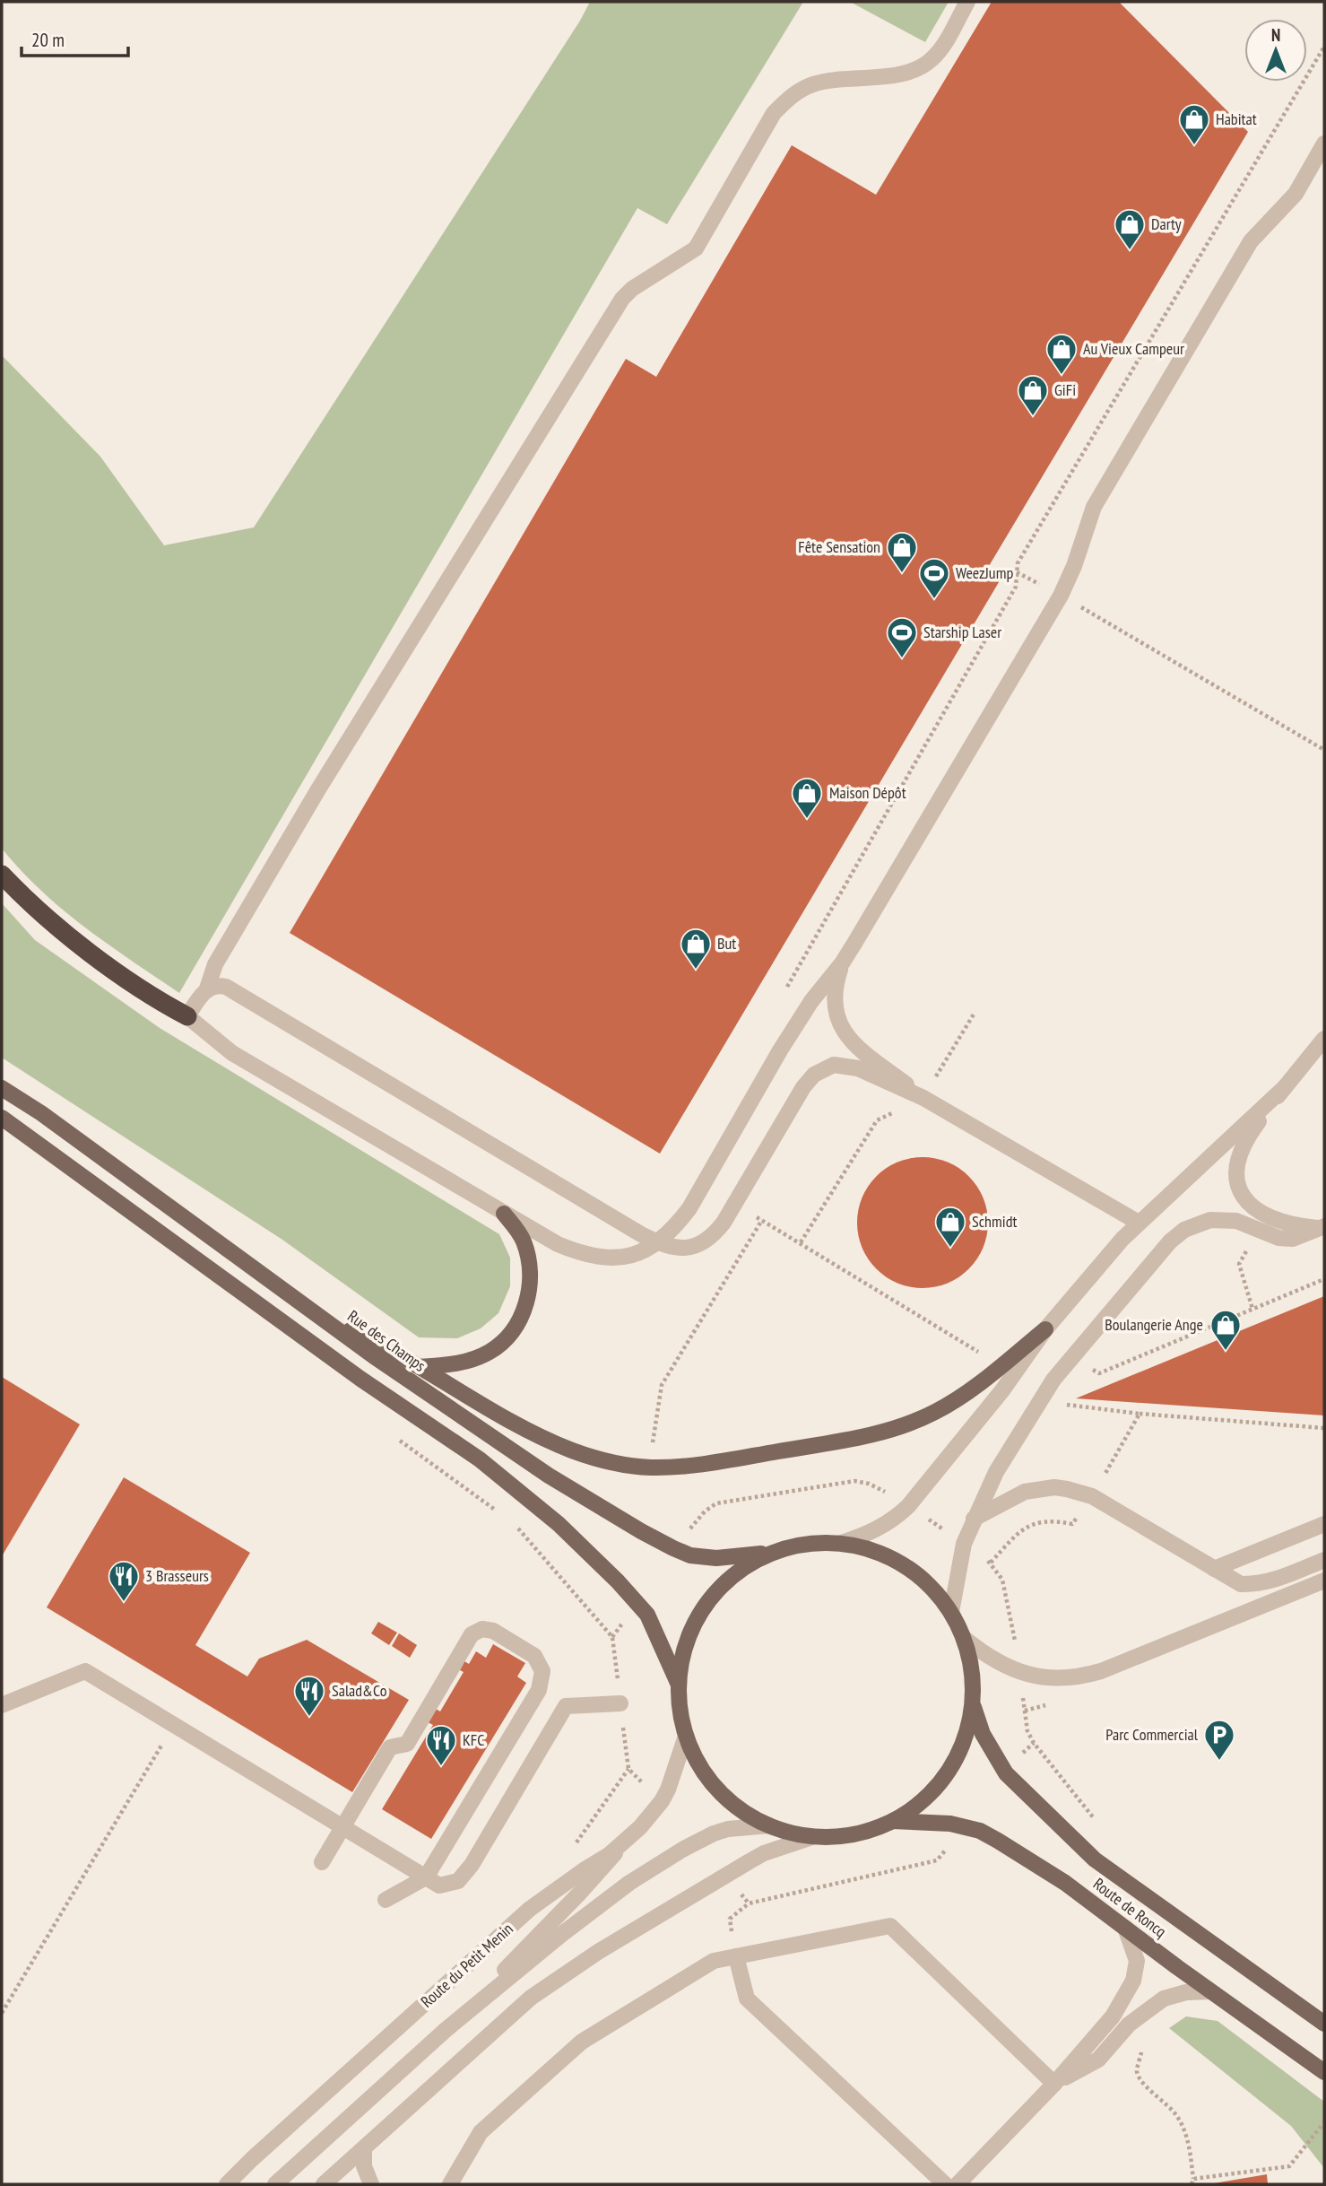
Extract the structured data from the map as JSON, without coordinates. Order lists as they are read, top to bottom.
{
  "streets": {
    "main road": ["Rue des Champs", "Route de Roncq"],
    "street": ["Route du Petit Menin"]
  },
  "places": {
    "shop": [
      "Habitat",
      "Darty",
      "Au Vieux Campeur",
      "GiFi",
      "Fête Sensation",
      "Maison Dépôt",
      "But",
      "Schmidt",
      "Boulangerie Ange"
    ],
    "sports": ["WeezJump", "Starship Laser"],
    "restaurant": ["3 Brasseurs", "Salad&Co", "KFC"],
    "parking": ["Parc Commercial"]
  },
  "scale_bar": "20 m",
  "north": "top"
}
